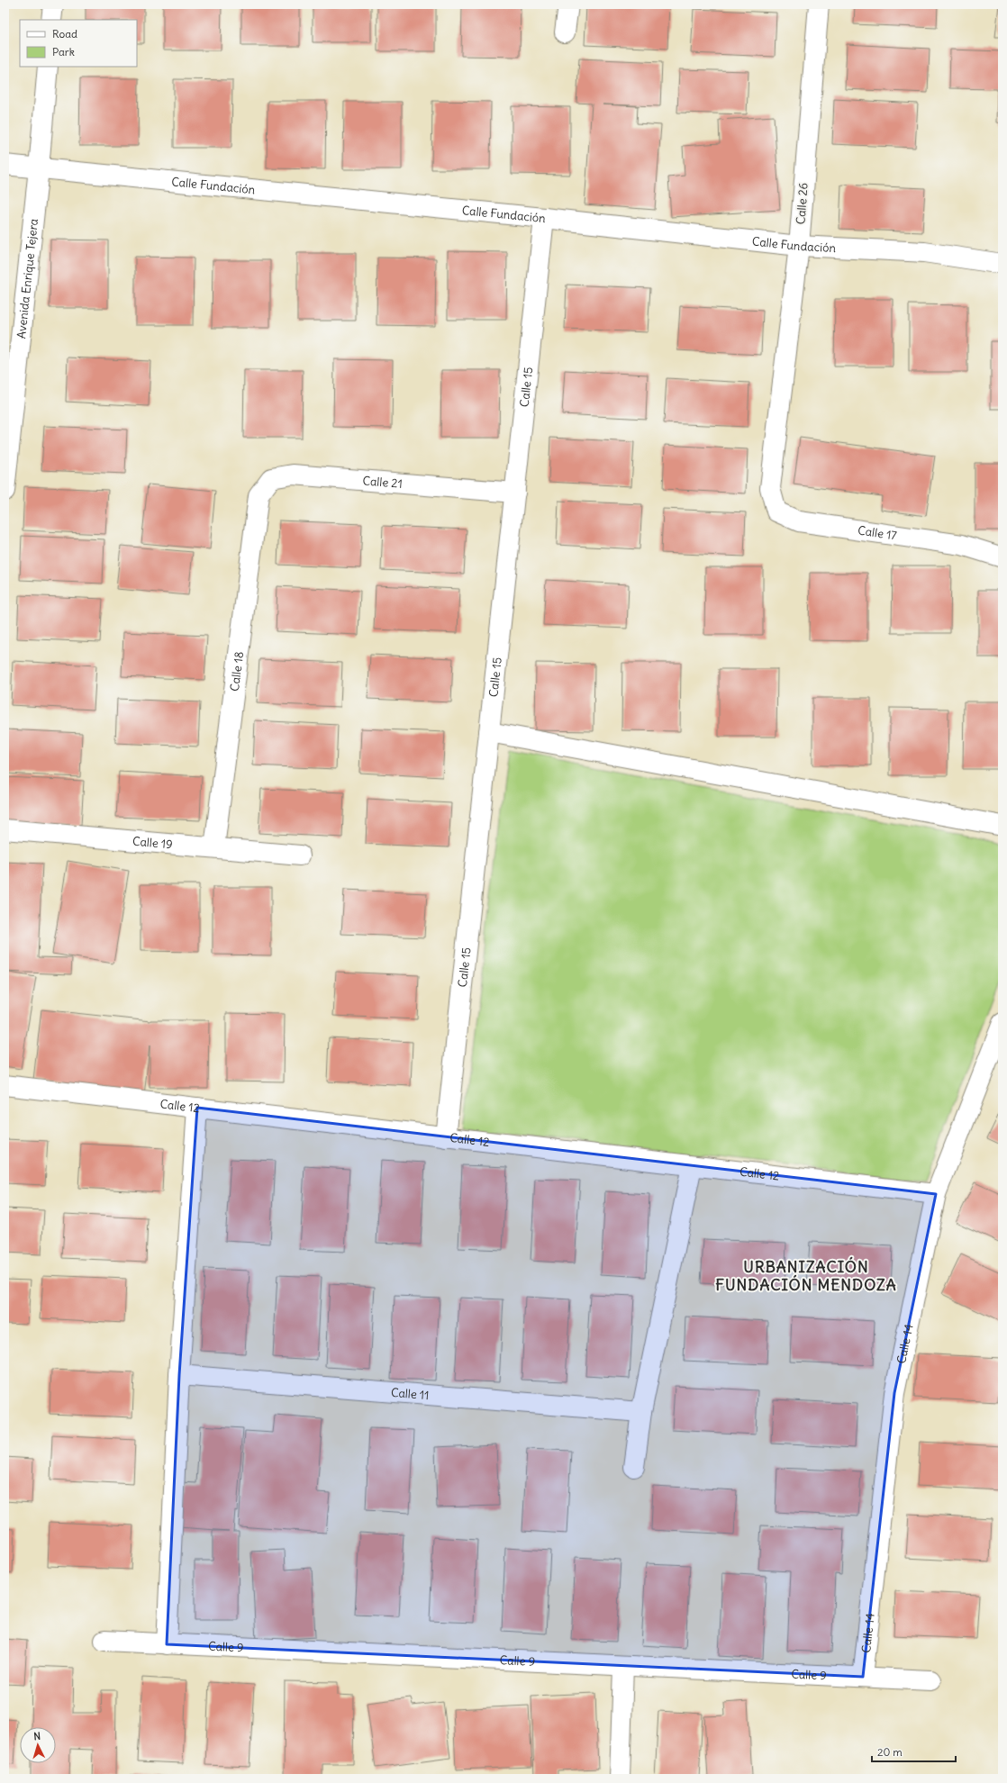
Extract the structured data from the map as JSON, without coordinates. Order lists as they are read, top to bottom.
{
  "streets": {
    "street": [
      "Calle Fundación",
      "Calle 26",
      "Avenida Enrique Tejera",
      "Calle 15",
      "Calle 21",
      "Calle 17",
      "Calle 18",
      "Calle 19",
      "Calle 12",
      "Calle 14",
      "Calle 11",
      "Calle 9"
    ]
  },
  "crossings": [
    ["Calle Fundación", "Calle 26"],
    ["Calle Fundación", "Avenida Enrique Tejera"],
    ["Calle Fundación", "Calle 15"],
    ["Calle 26", "Calle 17"],
    ["Calle 15", "Calle 21"],
    ["Calle 15", "Calle 12"],
    ["Calle 21", "Calle 18"],
    ["Calle 18", "Calle 19"],
    ["Calle 12", "Calle 14"],
    ["Calle 14", "Calle 9"]
  ],
  "districts": ["URBANIZACIÓN FUNDACIÓN MENDOZA"],
  "legend": ["Road", "Park"],
  "scale_bar": "20 m",
  "north": "top"
}
